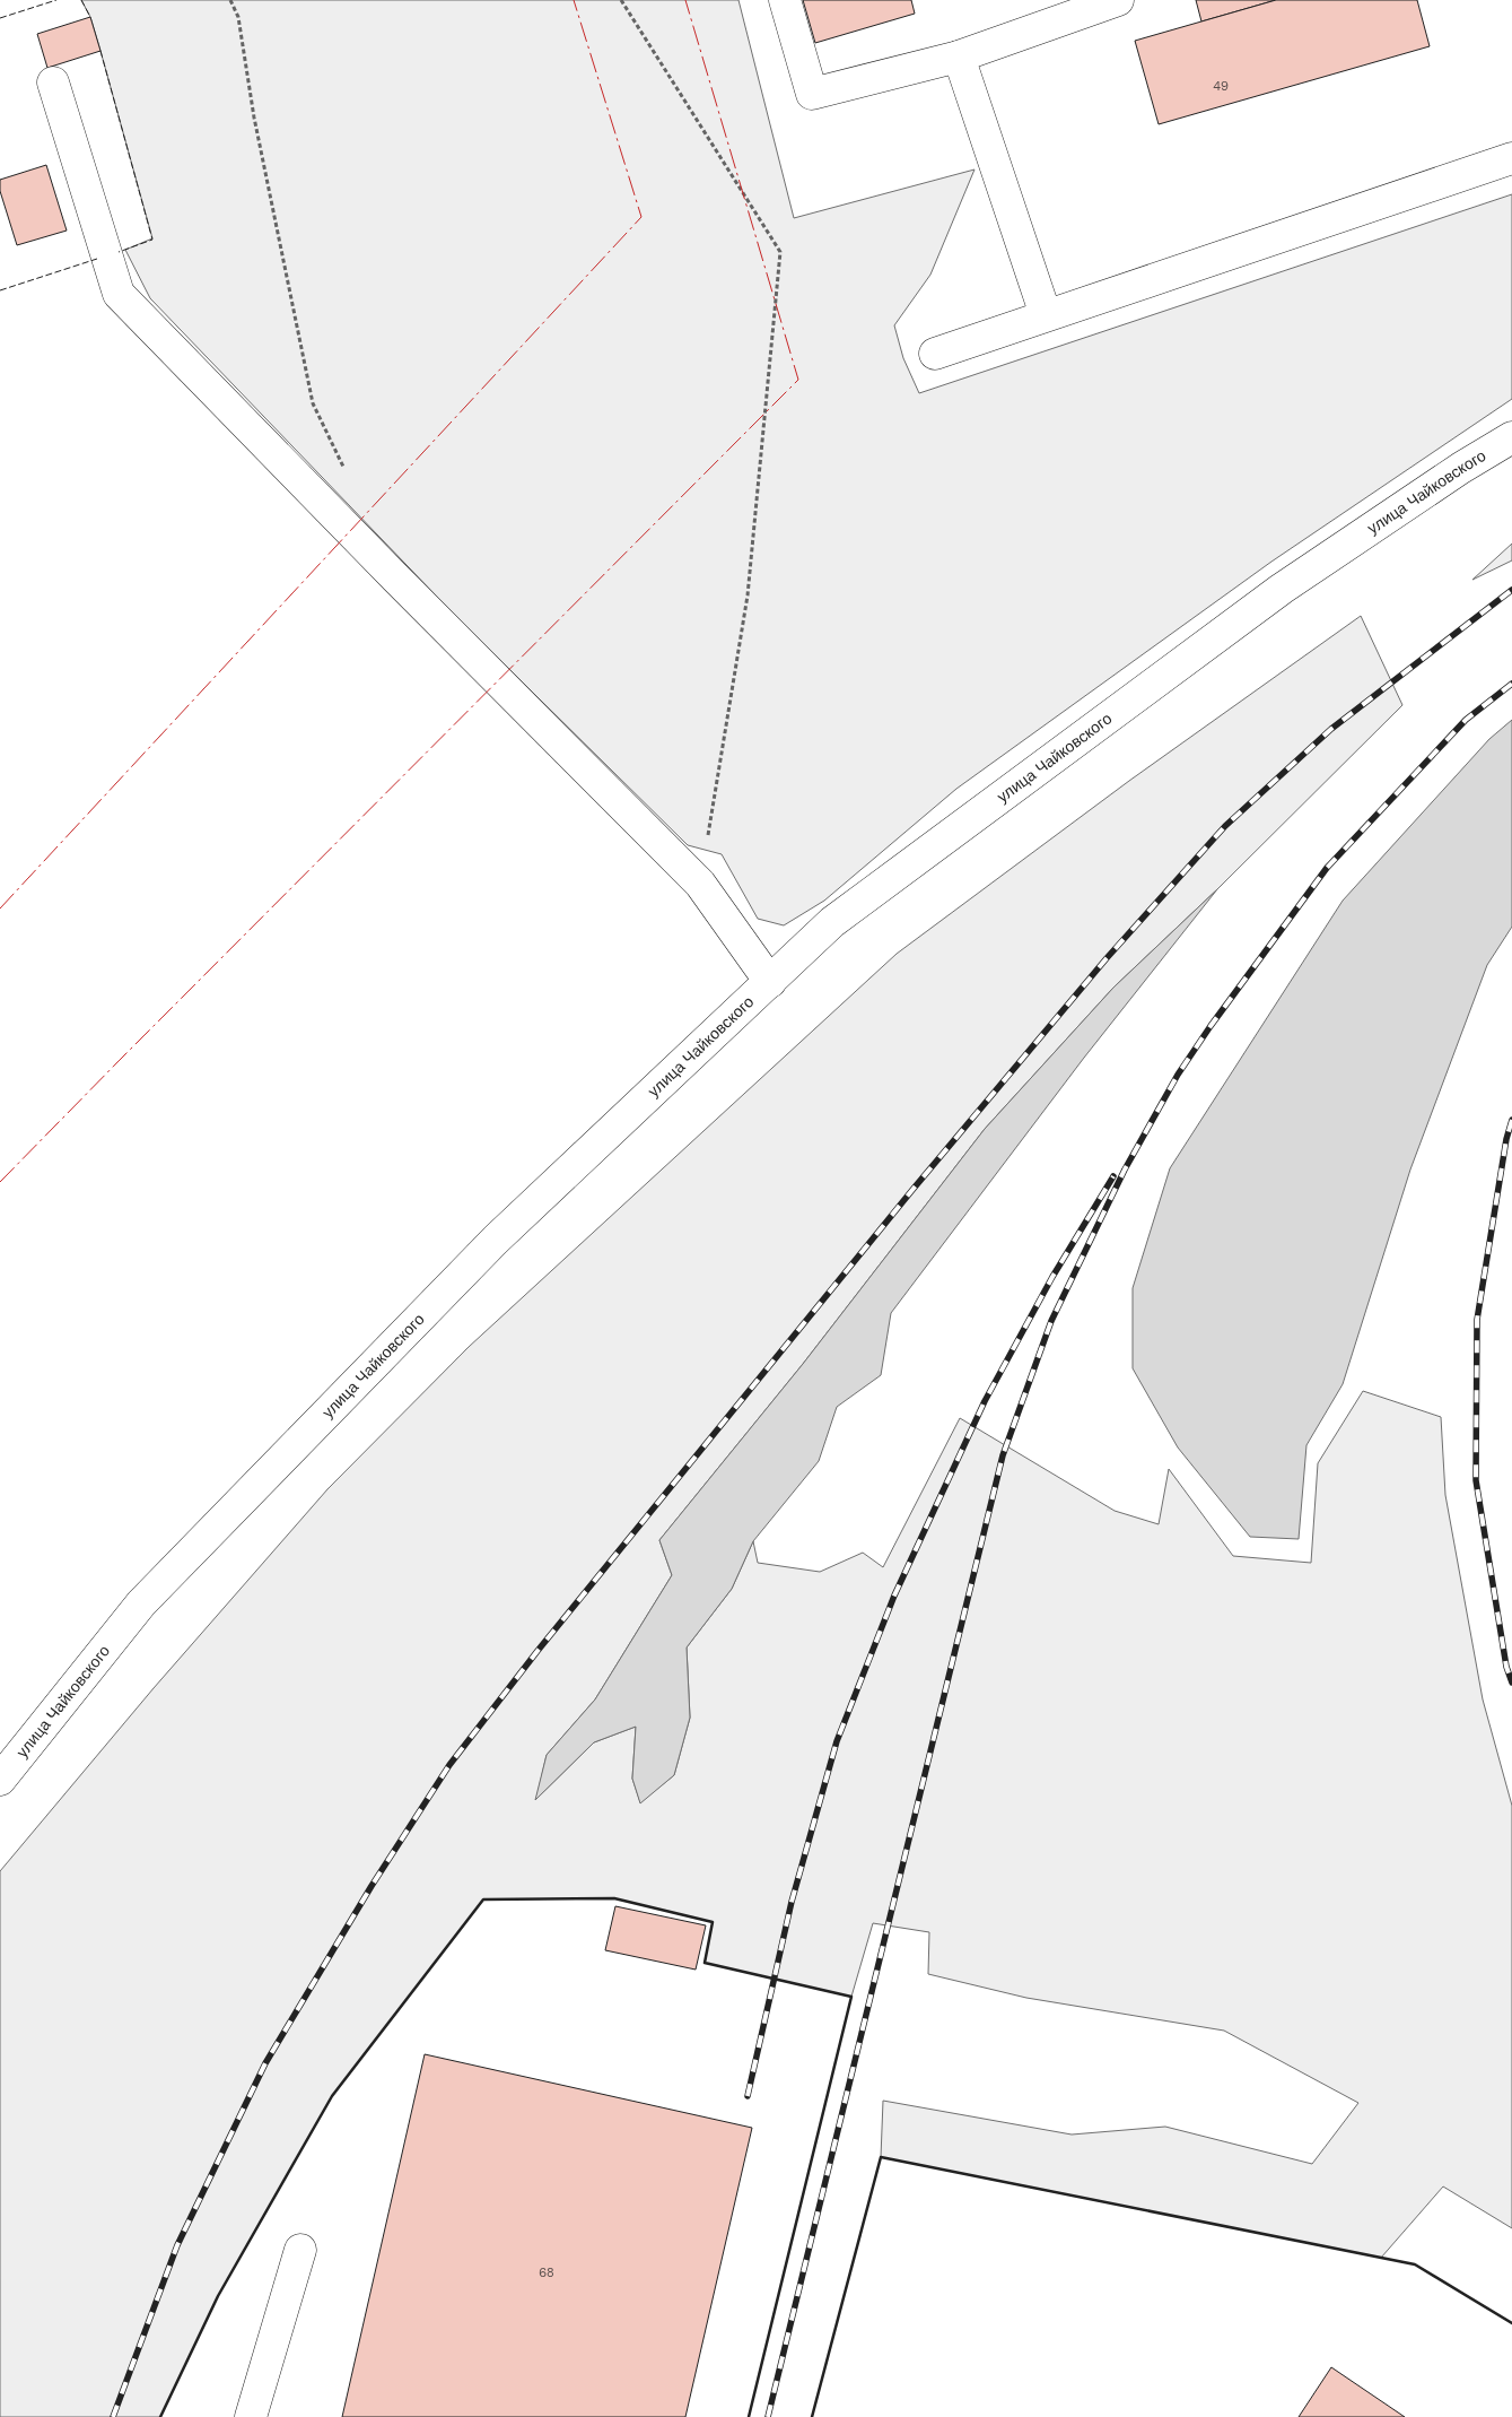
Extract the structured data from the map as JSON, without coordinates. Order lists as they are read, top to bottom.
{
  "streets": {
    "main road": ["улица Чайковского"]
  },
  "house_numbers": ["49", "68"]
}
